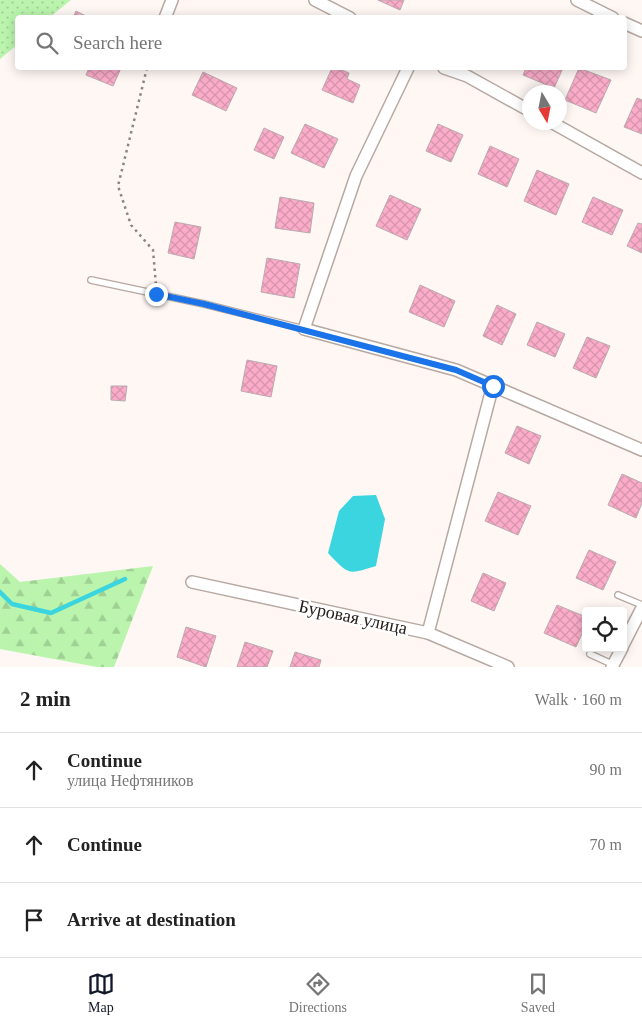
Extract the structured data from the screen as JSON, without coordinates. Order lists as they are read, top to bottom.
{
  "streets": {
    "street": ["Буровая улица"]
  },
  "north": "bottom",
  "page": {
    "search": "Search here",
    "heading": ["2 min", "Walk · 160 m"],
    "list": [
      ["Continue", "улица Нефтяников", "90 m"],
      ["Continue", "70 m"],
      "Arrive at destination"
    ],
    "nav": ["Map", "Directions", "Saved"]
  }
}
